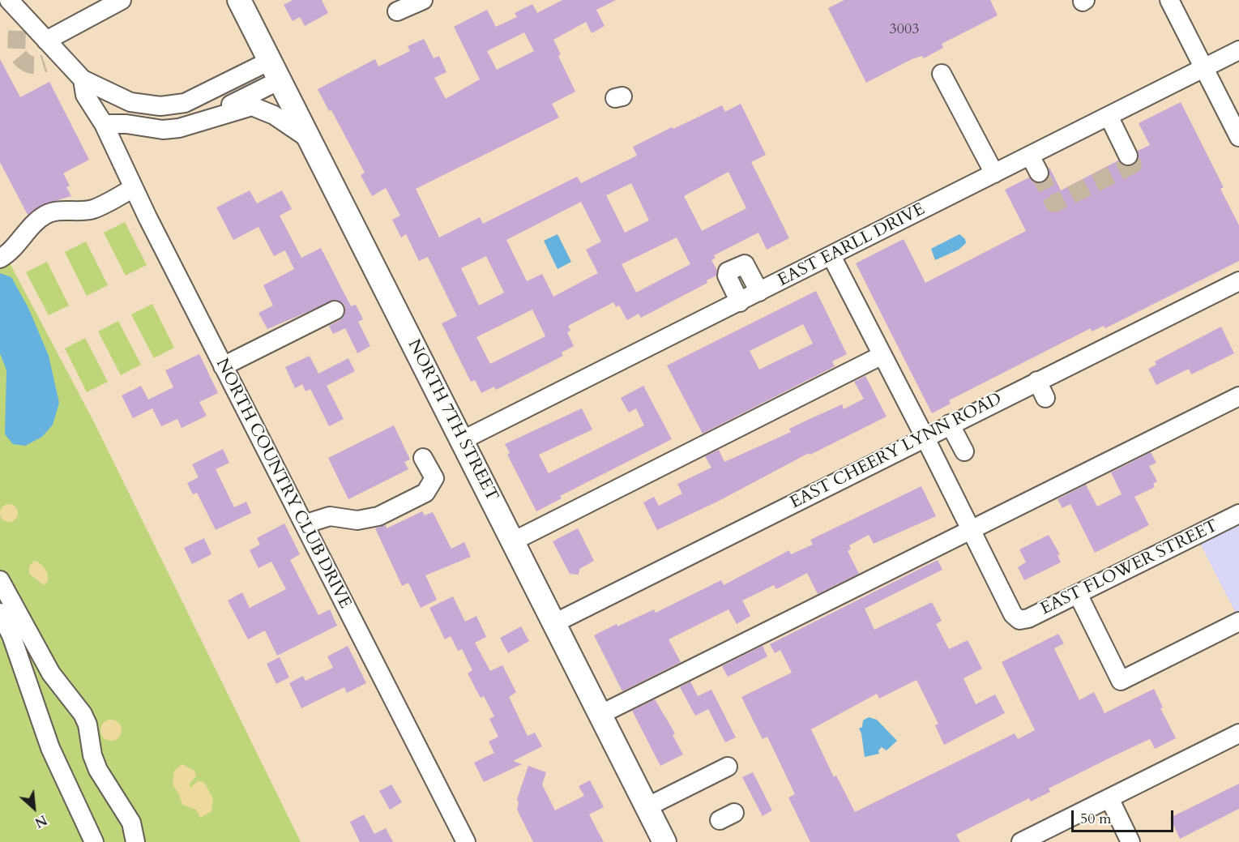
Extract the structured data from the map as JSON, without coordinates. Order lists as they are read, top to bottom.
{
  "streets": {
    "main road": ["NORTH 7TH STREET"],
    "street": [
      "EAST EARLL DRIVE",
      "EAST CHEERY LYNN ROAD",
      "NORTH COUNTRY CLUB DRIVE",
      "EAST FLOWER STREET"
    ]
  },
  "crossings": [
    ["EAST EARLL DRIVE", "NORTH 7TH STREET"],
    ["NORTH 7TH STREET", "EAST CHEERY LYNN ROAD"],
    ["NORTH 7TH STREET", "NORTH COUNTRY CLUB DRIVE"]
  ],
  "house_numbers": ["3003"],
  "scale_bar": "50 m",
  "north": "bottom right"
}
